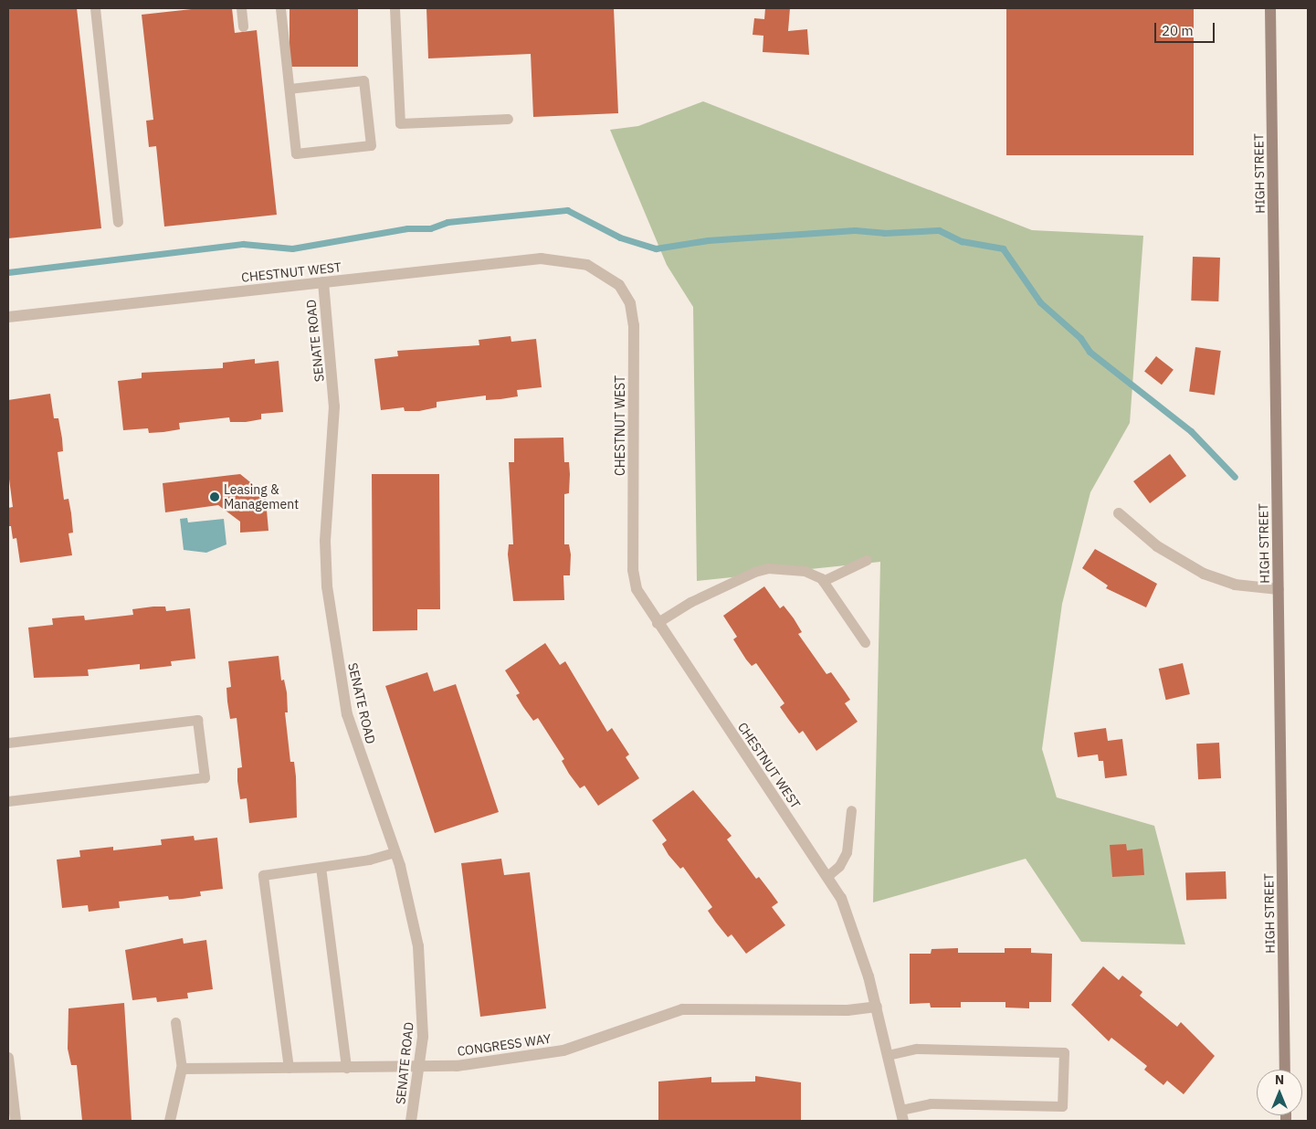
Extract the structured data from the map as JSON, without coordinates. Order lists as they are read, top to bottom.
{
  "streets": {
    "main road": ["HIGH STREET"],
    "street": ["CHESTNUT WEST", "SENATE ROAD", "CONGRESS WAY"]
  },
  "crossings": [
    ["CHESTNUT WEST", "SENATE ROAD"],
    ["CHESTNUT WEST", "CONGRESS WAY"],
    ["SENATE ROAD", "CONGRESS WAY"]
  ],
  "places": ["Leasing & Management"],
  "scale_bar": "20 m",
  "north": "top"
}
